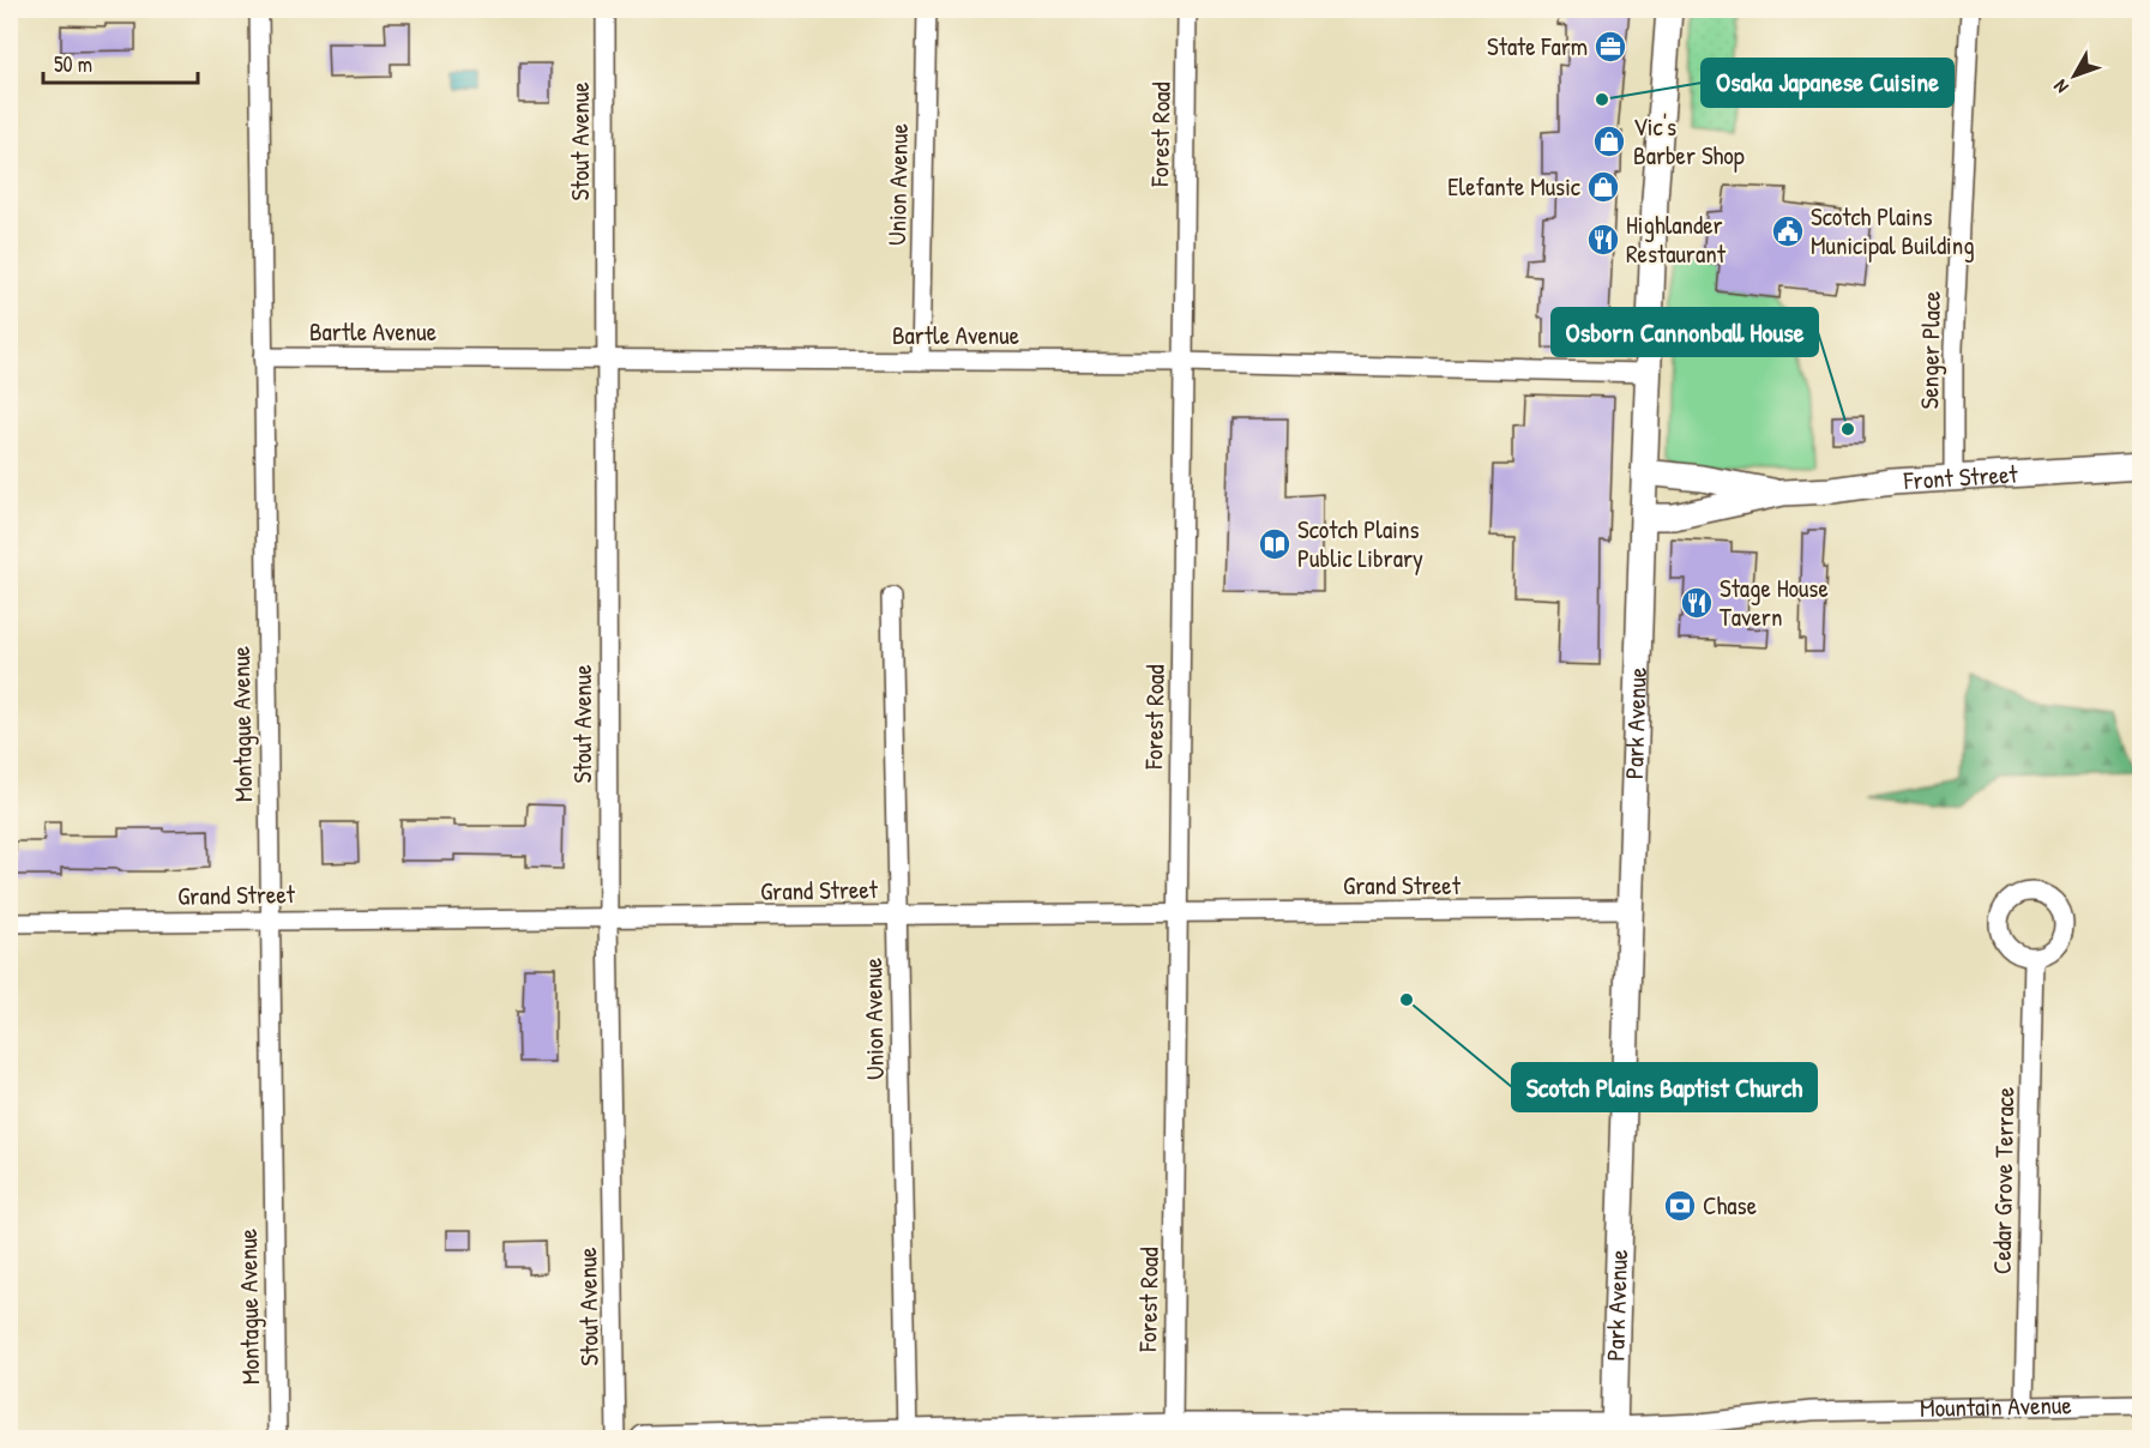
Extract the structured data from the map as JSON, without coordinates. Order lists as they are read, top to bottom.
{
  "streets": {
    "street": [
      "Forest Road",
      "Stout Avenue",
      "Union Avenue",
      "Bartle Avenue",
      "Senger Place",
      "Front Street",
      "Montague Avenue",
      "Park Avenue",
      "Grand Street",
      "Cedar Grove Terrace",
      "Mountain Avenue"
    ]
  },
  "crossings": [
    ["Forest Road", "Bartle Avenue"],
    ["Forest Road", "Grand Street"],
    ["Forest Road", "Mountain Avenue"],
    ["Stout Avenue", "Bartle Avenue"],
    ["Stout Avenue", "Grand Street"],
    ["Union Avenue", "Bartle Avenue"],
    ["Union Avenue", "Grand Street"],
    ["Union Avenue", "Mountain Avenue"],
    ["Bartle Avenue", "Montague Avenue"],
    ["Bartle Avenue", "Park Avenue"],
    ["Senger Place", "Front Street"],
    ["Front Street", "Park Avenue"],
    ["Montague Avenue", "Grand Street"],
    ["Park Avenue", "Grand Street"],
    ["Park Avenue", "Mountain Avenue"],
    ["Cedar Grove Terrace", "Mountain Avenue"]
  ],
  "places": {
    "office": ["State Farm"],
    "other": ["Osaka Japanese Cuisine", "Osborn Cannonball House", "Scotch Plains Baptist Church"],
    "shop": ["Vic's Barber Shop", "Elefante Music"],
    "public building": ["Scotch Plains Municipal Building"],
    "restaurant": ["Highlander Restaurant", "Stage House Tavern"],
    "library": ["Scotch Plains Public Library"],
    "bank": ["Chase"]
  },
  "scale_bar": "50 m",
  "north": "bottom left"
}
